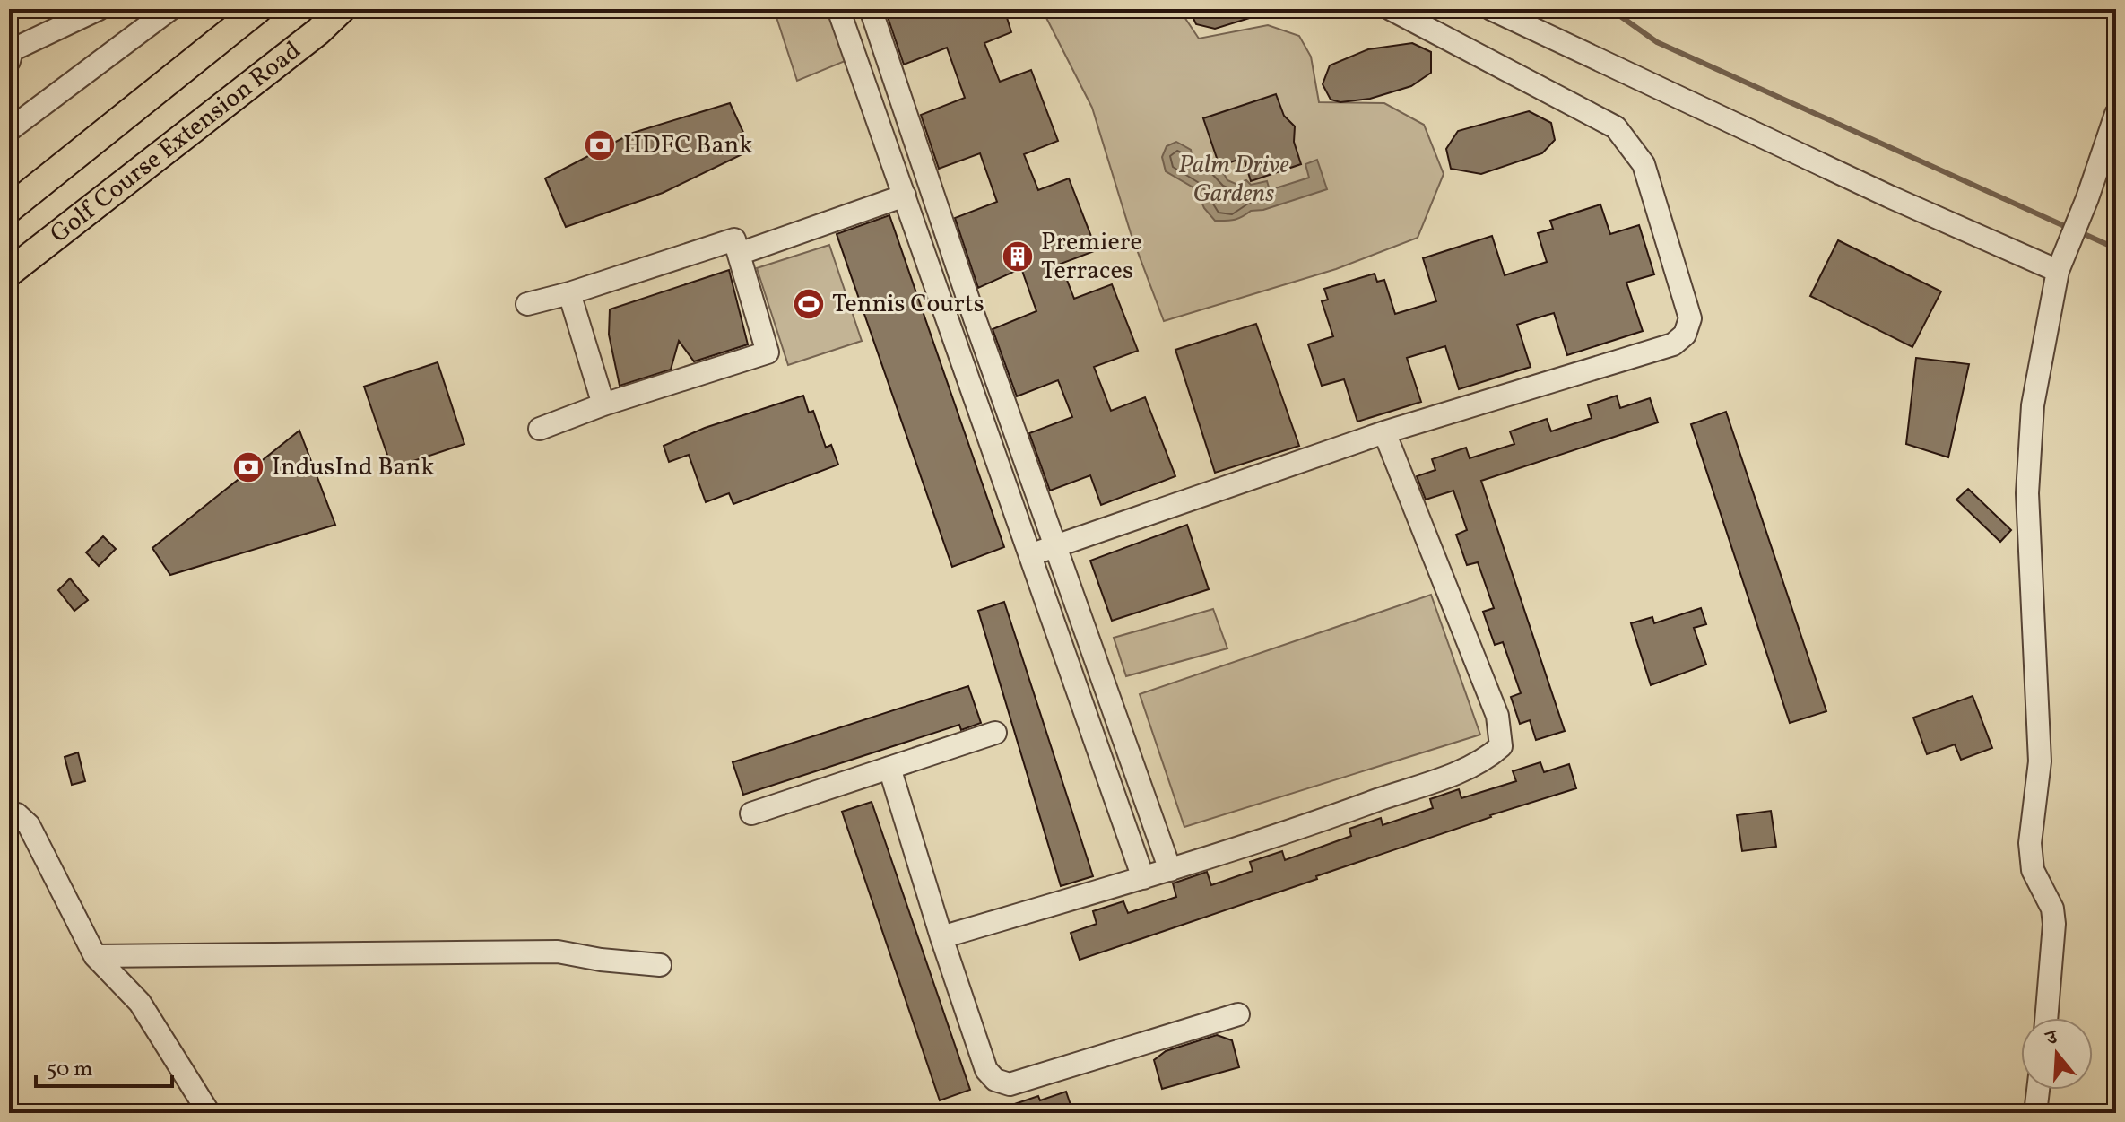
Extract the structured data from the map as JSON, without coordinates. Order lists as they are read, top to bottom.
{
  "streets": {
    "main road": ["Golf Course Extension Road"]
  },
  "parks": ["Palm Drive Gardens"],
  "places": {
    "bank": ["HDFC Bank", "IndusInd Bank"],
    "building": ["Premiere Terraces"],
    "sports": ["Tennis Courts"]
  },
  "scale_bar": "50 m",
  "north": "top"
}
